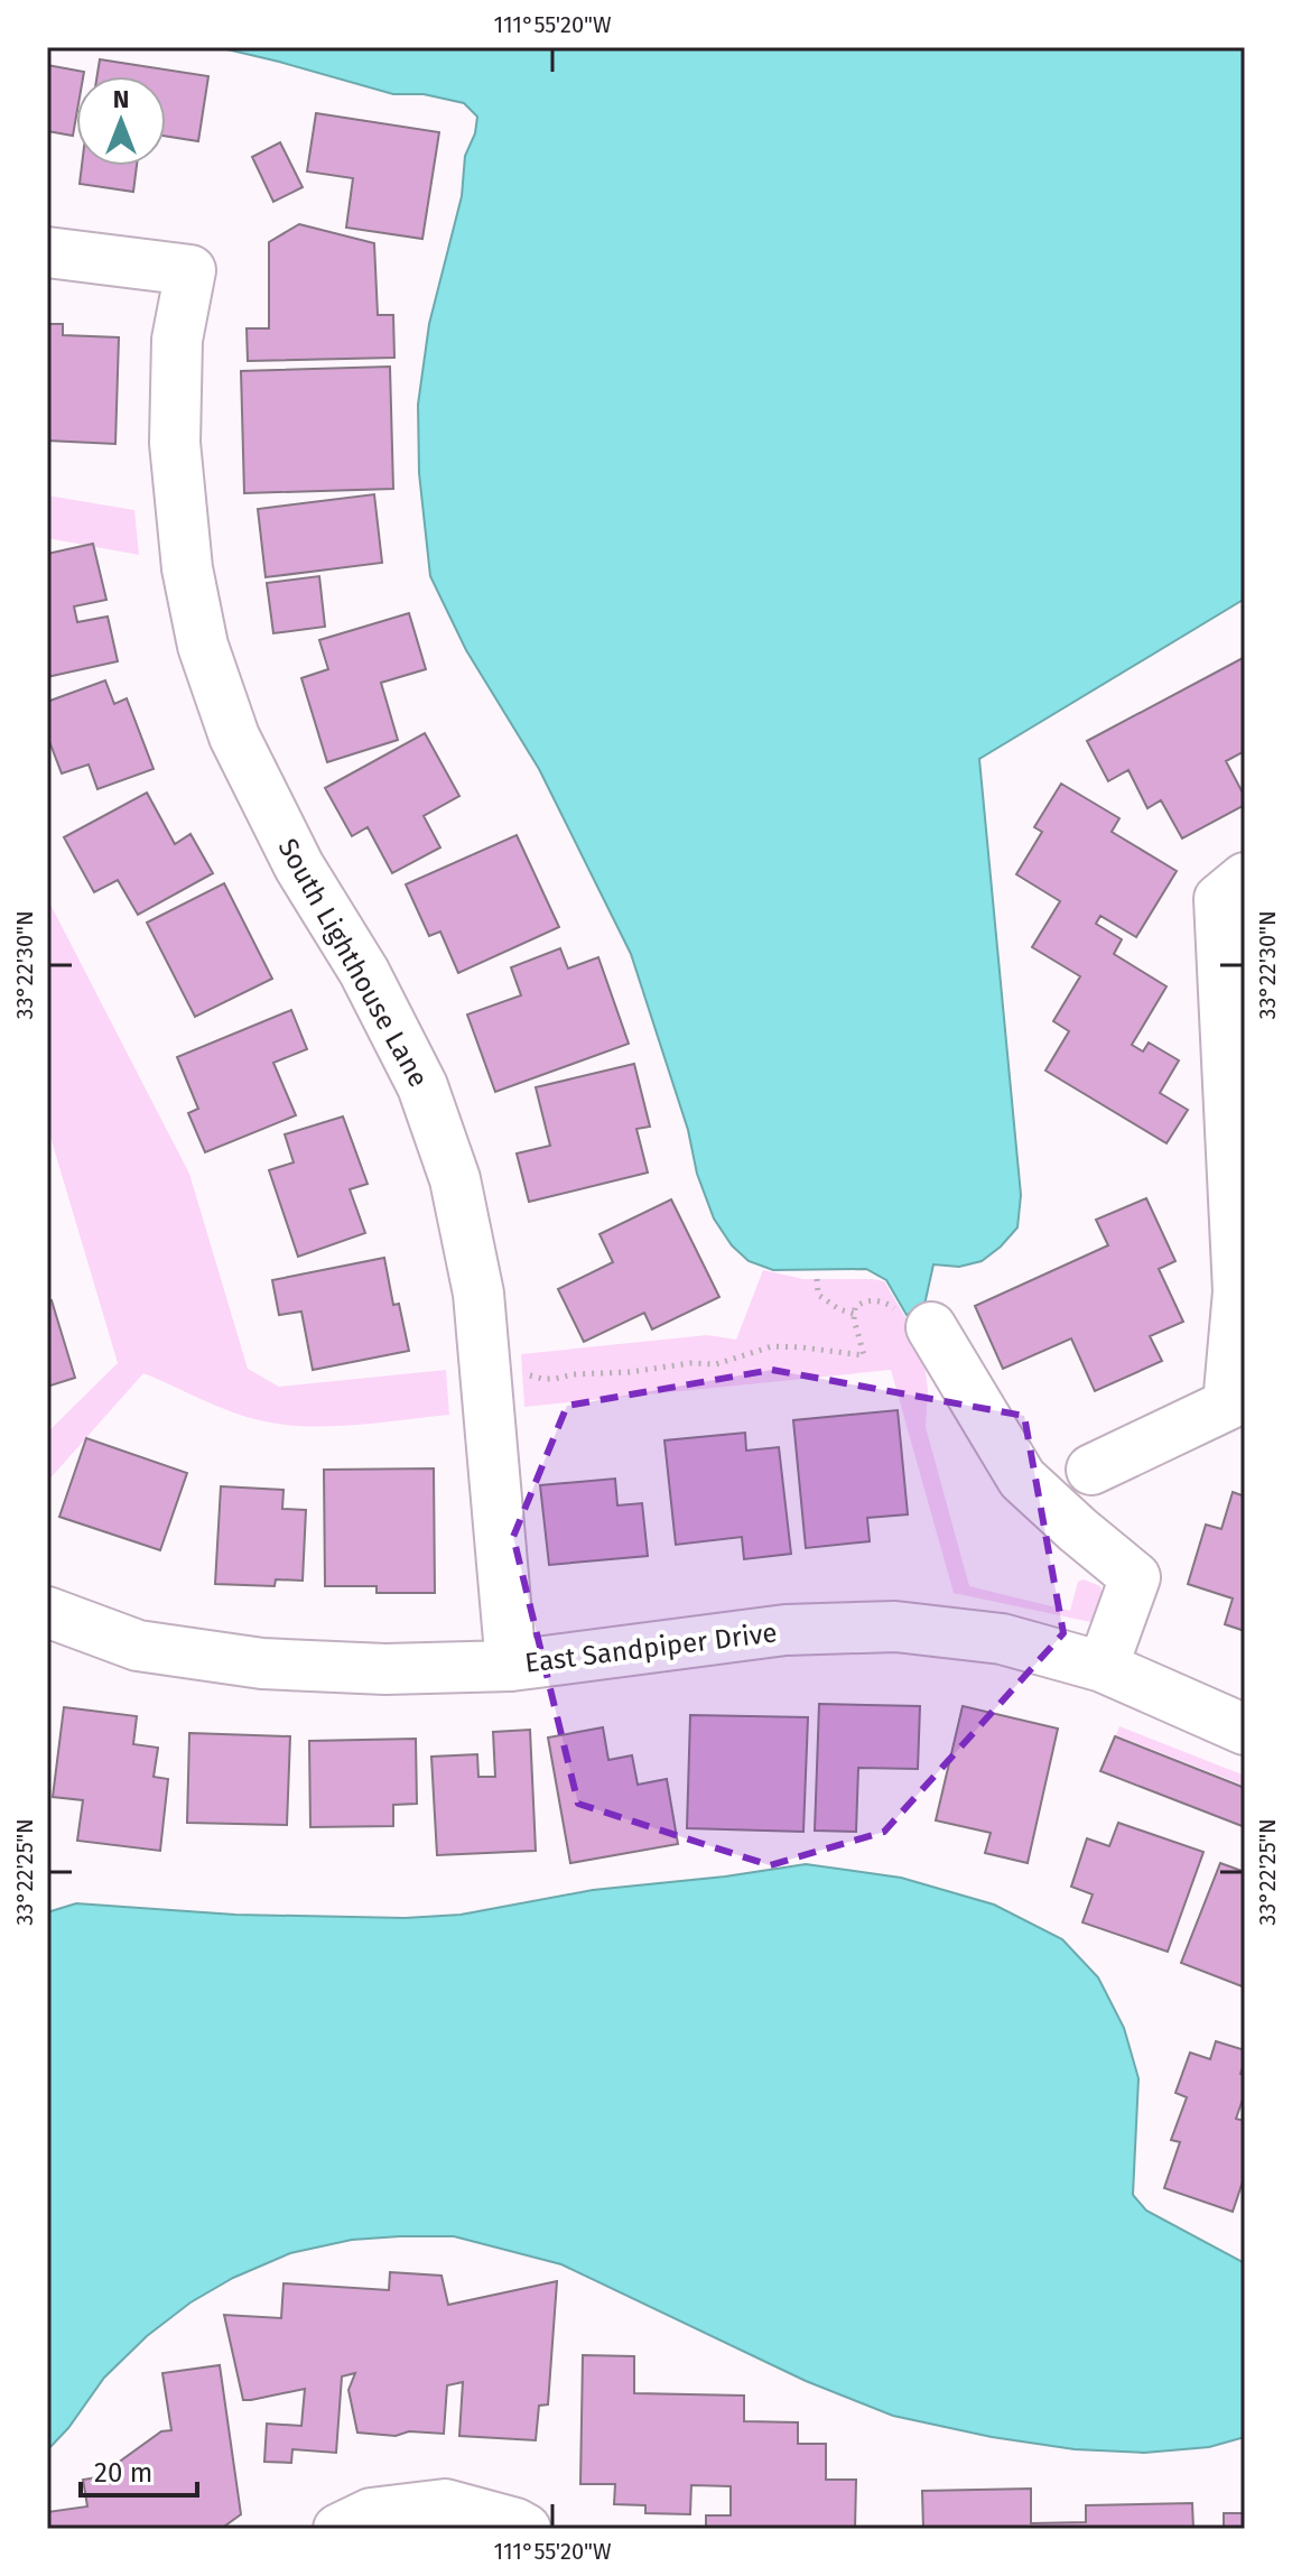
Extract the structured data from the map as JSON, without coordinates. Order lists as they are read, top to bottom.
{
  "streets": {
    "street": ["South Lighthouse Lane", "East Sandpiper Drive"]
  },
  "crossings": [
    ["South Lighthouse Lane", "East Sandpiper Drive"]
  ],
  "scale_bar": "20 m",
  "north": "top",
  "coordinates": ["111°55'20\"W", "33°22'30\"N", "33°22'25\"N"]
}
